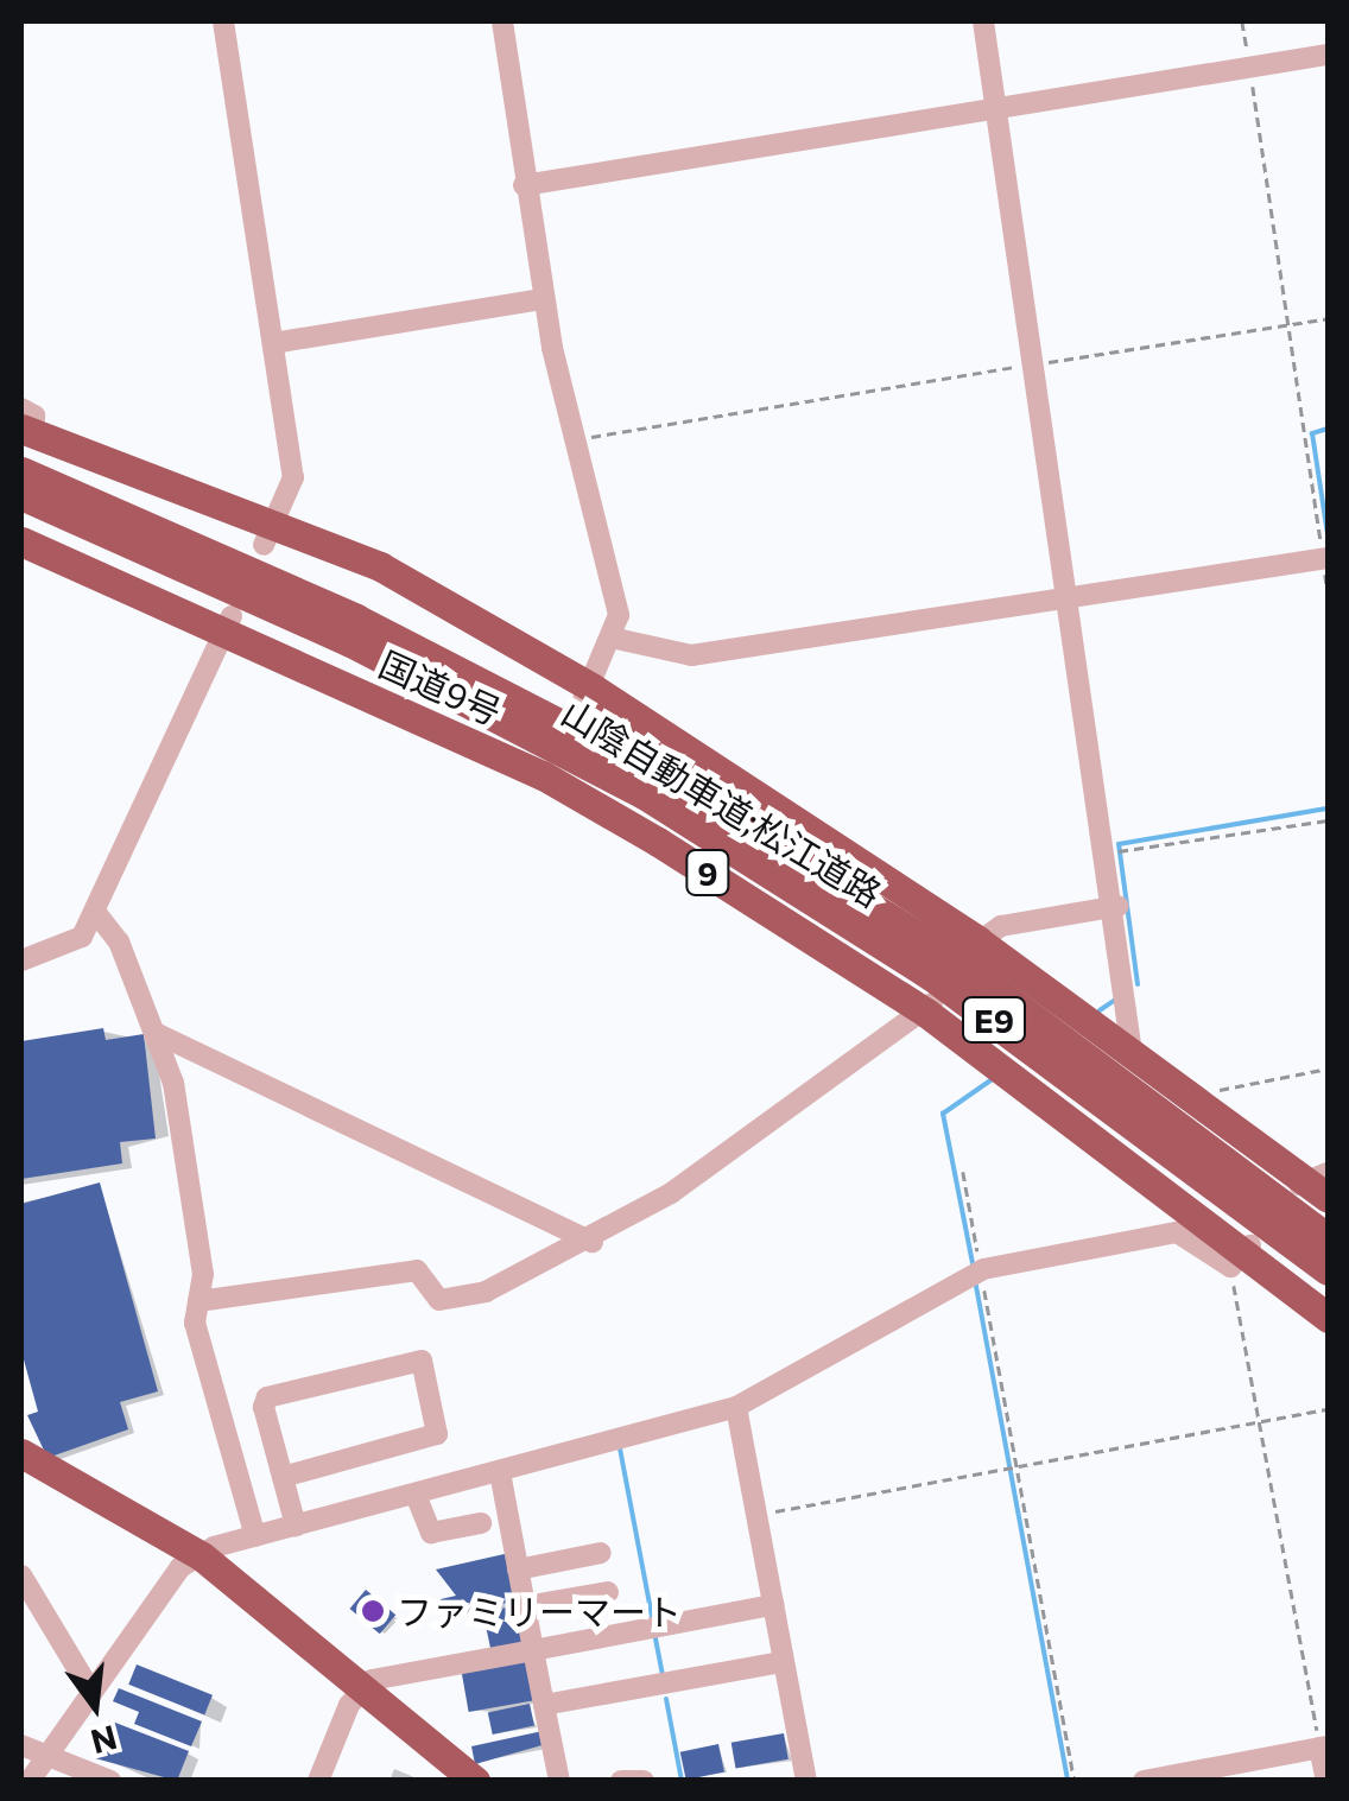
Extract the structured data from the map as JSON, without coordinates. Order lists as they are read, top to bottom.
{
  "streets": {
    "highway": [
      "国道9号",
      "山陰自動車道;松江道路",
      "9",
      "E9"
    ]
  },
  "places": ["ファミリーマート"],
  "north": "bottom"
}
